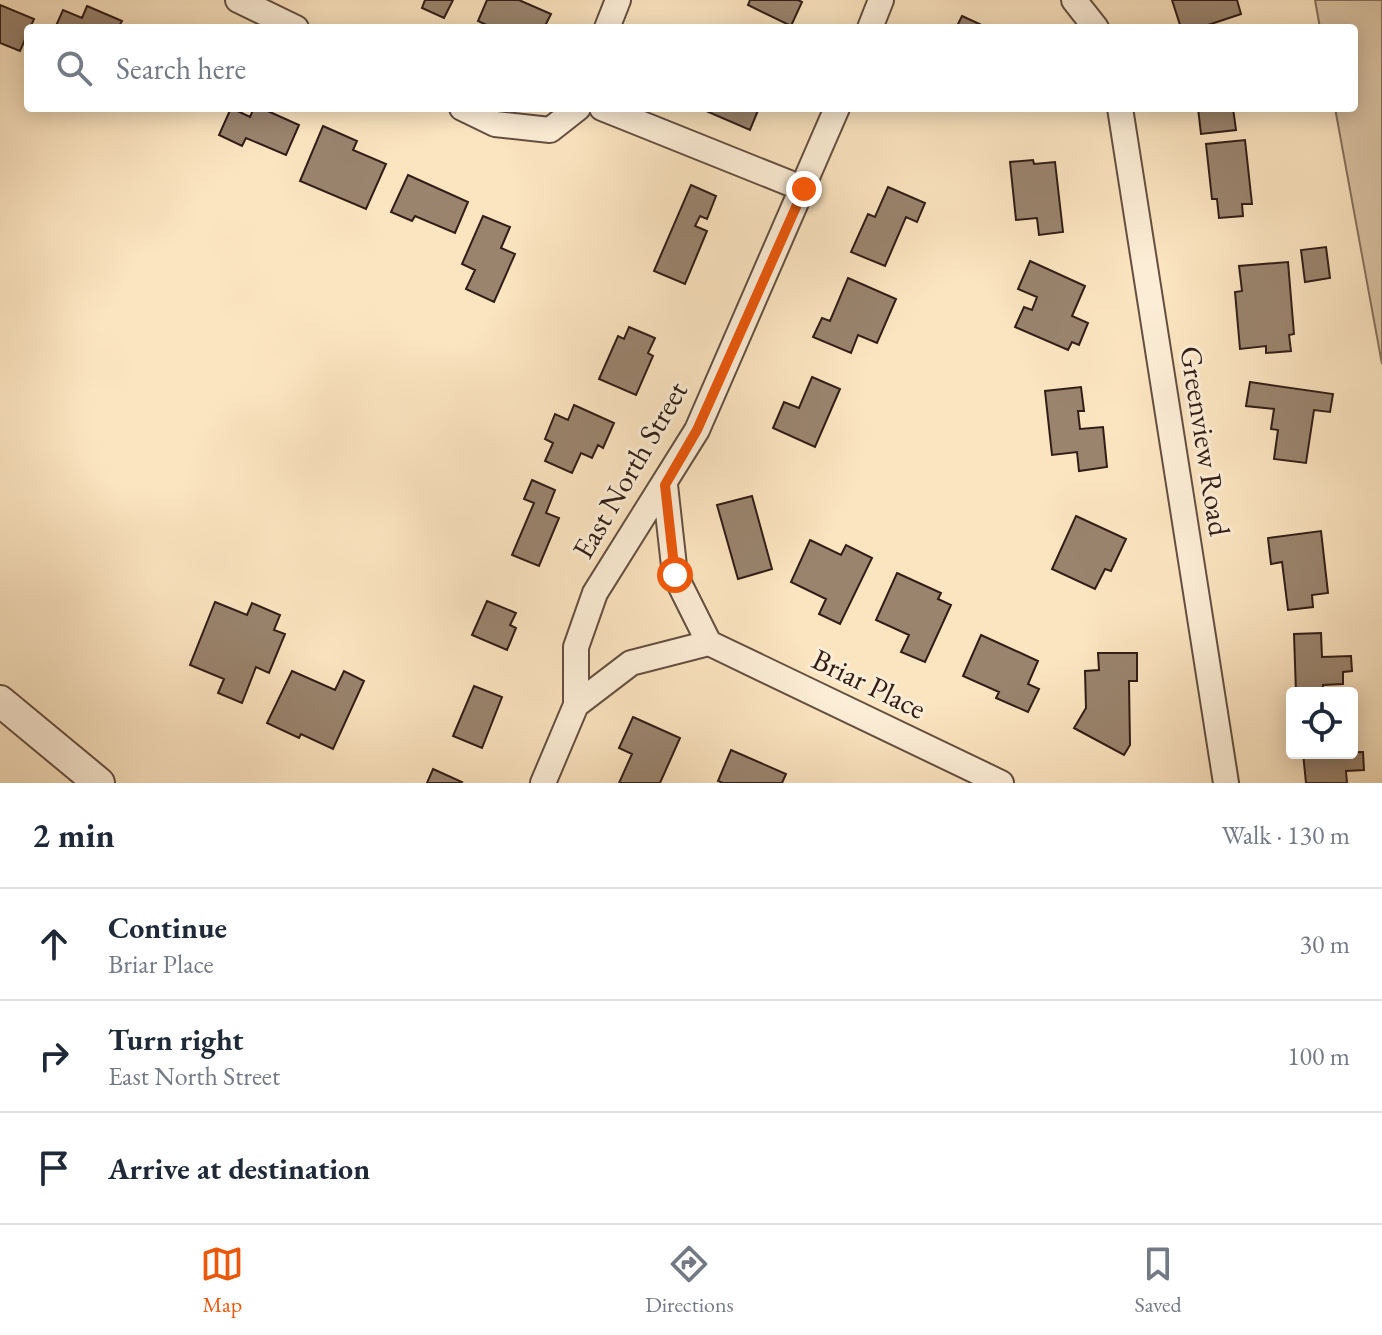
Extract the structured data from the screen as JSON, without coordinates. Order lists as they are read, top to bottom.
{
  "streets": {
    "street": ["Greenview Road", "East North Street", "Briar Place"]
  },
  "page": {
    "search": "Search here",
    "heading": ["2 min", "Walk · 130 m"],
    "list": [
      ["Continue", "Briar Place", "30 m"],
      ["Turn right", "East North Street", "100 m"],
      "Arrive at destination"
    ],
    "nav": ["Map", "Directions", "Saved"]
  }
}
